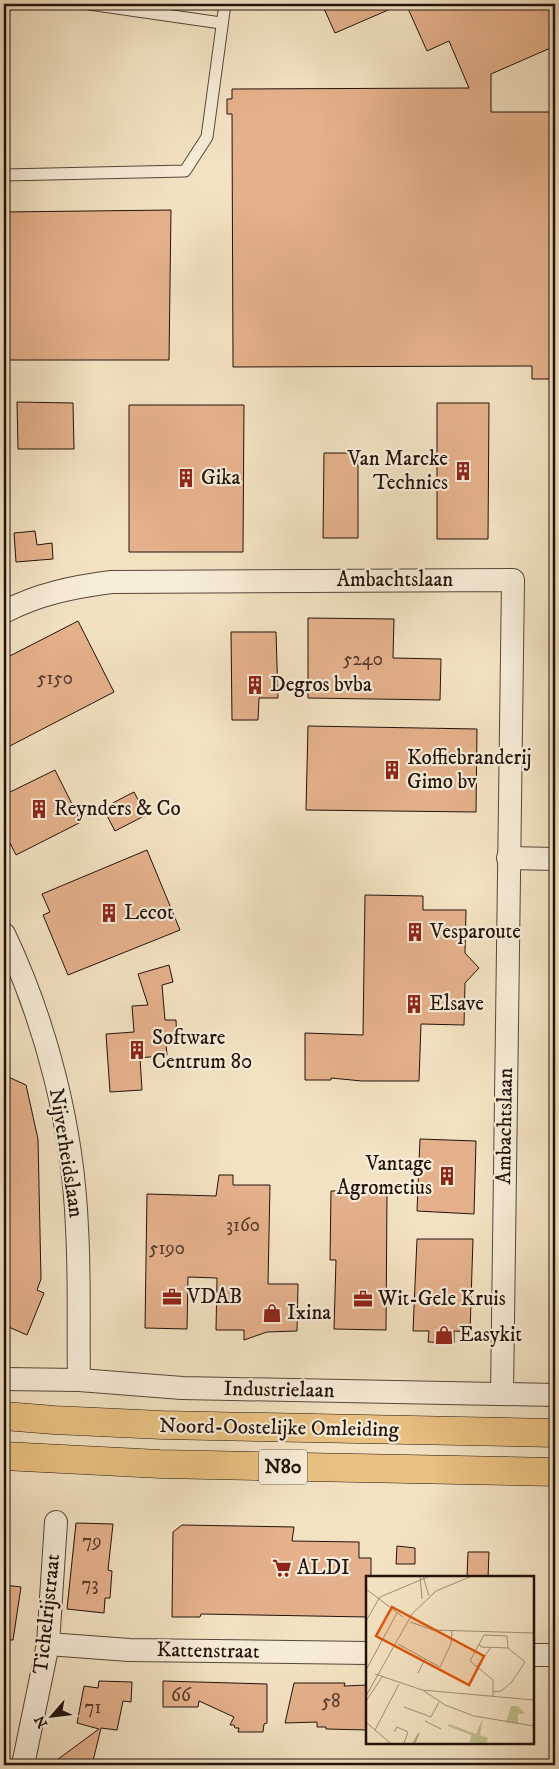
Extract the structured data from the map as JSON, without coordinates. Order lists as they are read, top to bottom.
{
  "streets": {
    "main road": ["Noord-Oostelijke Omleiding", "N80"],
    "street": [
      "Ambachtslaan",
      "Nijverheidslaan",
      "Industrielaan",
      "Tichelrijstraat",
      "Kattenstraat"
    ]
  },
  "crossings": [
    ["Ambachtslaan", "Industrielaan"],
    ["Nijverheidslaan", "Industrielaan"],
    ["Tichelrijstraat", "Kattenstraat"]
  ],
  "places": {
    "building": [
      "Van Marcke Technics",
      "Gika",
      "Degros bvba",
      "Koffiebranderij Gimo bv",
      "Reynders & Co",
      "Lecot",
      "Vesparoute",
      "Elsave",
      "Software Centrum 80",
      "Vantage Agrometius"
    ],
    "office": ["VDAB", "Wit-Gele Kruis"],
    "shop": ["Ixina", "Easykit"],
    "supermarket": ["ALDI"]
  },
  "house_numbers": [
    "5240",
    "5150",
    "3160",
    "5190",
    "79",
    "73",
    "66",
    "58",
    "71"
  ],
  "north": "bottom left"
}
